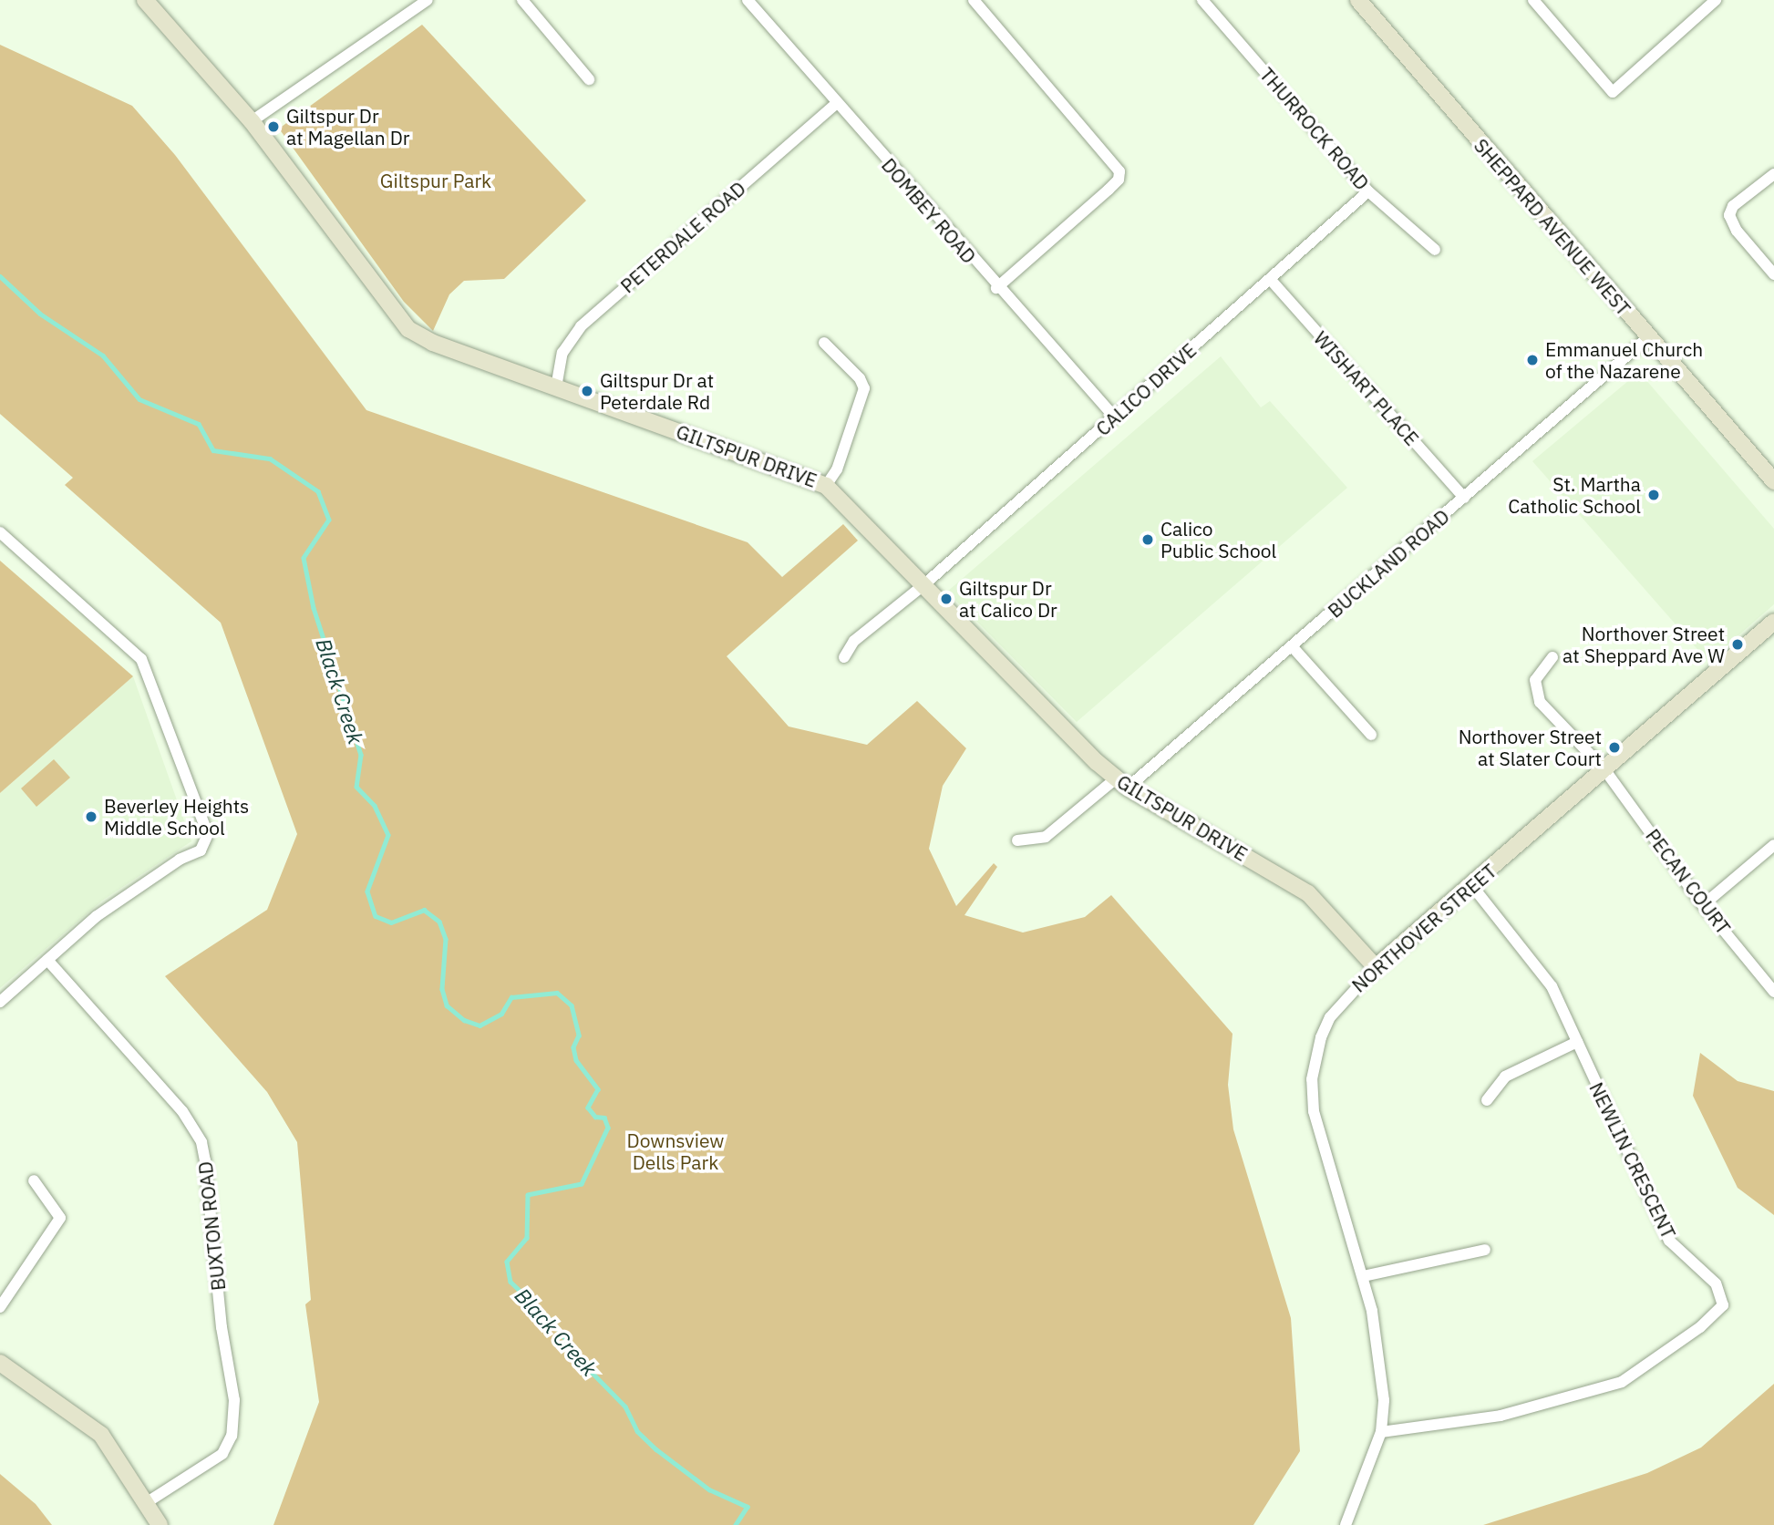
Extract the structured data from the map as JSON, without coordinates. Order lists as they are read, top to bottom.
{
  "streets": {
    "street": [
      "THURROCK ROAD",
      "DOMBEY ROAD",
      "SHEPPARD AVENUE WEST",
      "PETERDALE ROAD",
      "WISHART PLACE",
      "CALICO DRIVE",
      "GILTSPUR DRIVE",
      "BUCKLAND ROAD",
      "PECAN COURT",
      "NORTHOVER STREET",
      "NEWLIN CRESCENT",
      "BUXTON ROAD"
    ]
  },
  "crossings": [
    ["THURROCK ROAD", "CALICO DRIVE"],
    ["DOMBEY ROAD", "PETERDALE ROAD"],
    ["DOMBEY ROAD", "CALICO DRIVE"],
    ["SHEPPARD AVENUE WEST", "BUCKLAND ROAD"],
    ["PETERDALE ROAD", "GILTSPUR DRIVE"],
    ["WISHART PLACE", "CALICO DRIVE"],
    ["WISHART PLACE", "BUCKLAND ROAD"],
    ["CALICO DRIVE", "GILTSPUR DRIVE"],
    ["GILTSPUR DRIVE", "BUCKLAND ROAD"],
    ["GILTSPUR DRIVE", "NORTHOVER STREET"],
    ["PECAN COURT", "NORTHOVER STREET"],
    ["NORTHOVER STREET", "NEWLIN CRESCENT"]
  ],
  "water": ["Black Creek"],
  "parks": ["Giltspur Park", "Downsview Dells Park"],
  "places": [
    "Giltspur Dr at Magellan Dr",
    "Emmanuel Church of the Nazarene",
    "Giltspur Dr at Peterdale Rd",
    "St. Martha Catholic School",
    "Calico Public School",
    "Giltspur Dr at Calico Dr",
    "Northover Street at Sheppard Ave W",
    "Northover Street at Slater Court",
    "Beverley Heights Middle School"
  ]
}
